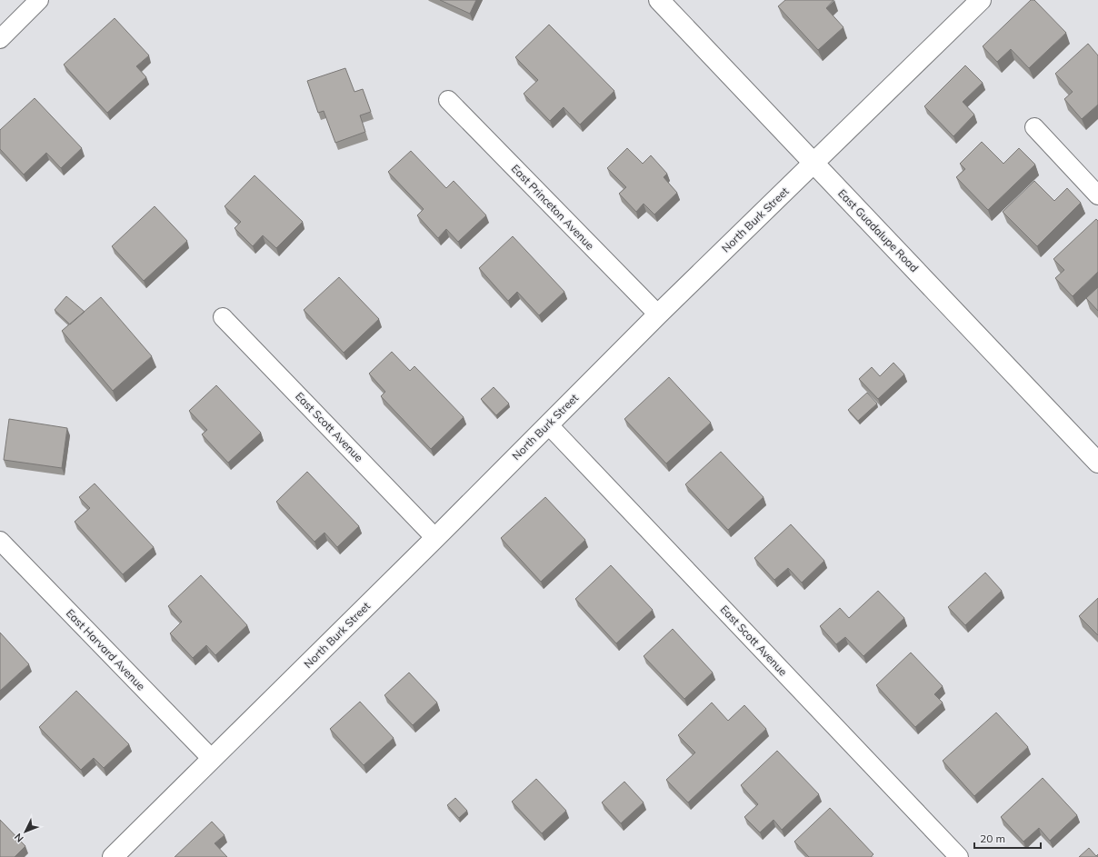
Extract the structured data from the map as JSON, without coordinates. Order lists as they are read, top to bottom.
{
  "streets": {
    "street": [
      "East Princeton Avenue",
      "North Burk Street",
      "East Guadalupe Road",
      "East Scott Avenue",
      "East Harvard Avenue"
    ]
  },
  "crossings": [
    ["East Princeton Avenue", "North Burk Street"],
    ["North Burk Street", "East Guadalupe Road"],
    ["North Burk Street", "East Scott Avenue"],
    ["North Burk Street", "East Harvard Avenue"]
  ],
  "scale_bar": "20 m",
  "north": "bottom left"
}
